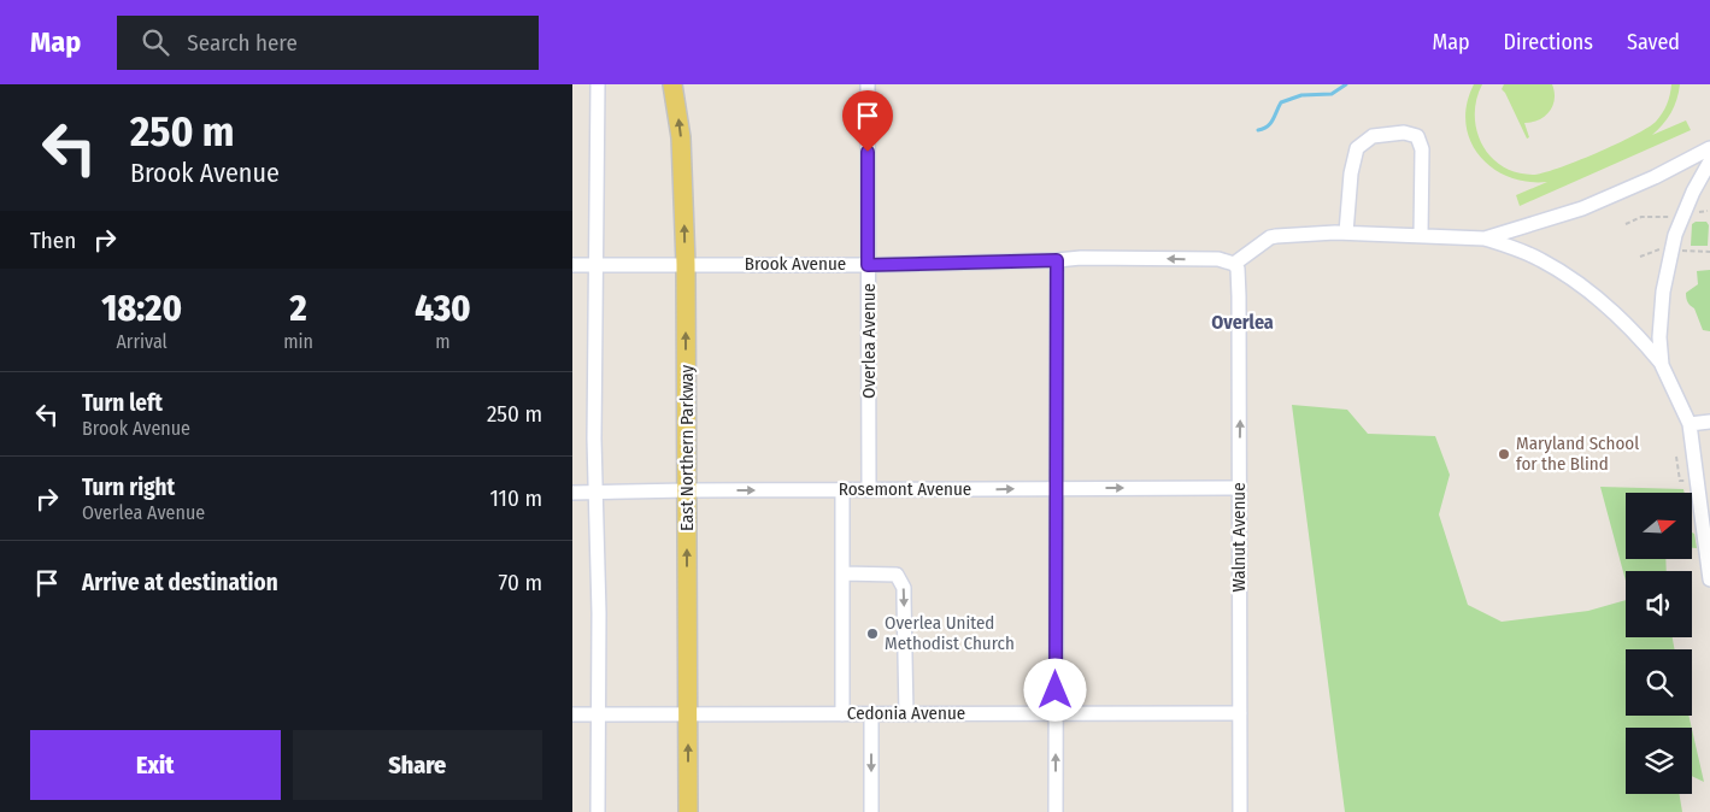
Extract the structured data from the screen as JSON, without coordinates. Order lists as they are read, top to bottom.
{
  "streets": {
    "main road": ["East Northern Parkway"],
    "street": [
      "Brook Avenue",
      "Overlea Avenue",
      "Rosemont Avenue",
      "Walnut Avenue",
      "Cedonia Avenue"
    ]
  },
  "crossings": [
    ["Brook Avenue", "Overlea Avenue"],
    ["Brook Avenue", "East Northern Parkway"],
    ["Brook Avenue", "Walnut Avenue"],
    ["Overlea Avenue", "Rosemont Avenue"],
    ["East Northern Parkway", "Rosemont Avenue"],
    ["East Northern Parkway", "Cedonia Avenue"],
    ["Rosemont Avenue", "Walnut Avenue"],
    ["Walnut Avenue", "Cedonia Avenue"]
  ],
  "one_way": ["East Northern Parkway", "Rosemont Avenue", "Walnut Avenue"],
  "districts": ["Overlea"],
  "places": ["Maryland School for the Blind", "Overlea United Methodist Church"],
  "north": "right",
  "page": {
    "header": "Map",
    "search": "Search here",
    "nav": ["Map", "Directions", "Saved"],
    "turn": ["250 m", "Brook Avenue"],
    "then": "Then",
    "eta": [
      "18:20",
      "Arrival",
      "2",
      "min",
      "430",
      "m"
    ],
    "list": [
      {
        "name": "Turn left",
        "note": "Brook Avenue",
        "value": "250 m"
      },
      {
        "name": "Turn right",
        "note": "Overlea Avenue",
        "value": "110 m"
      },
      {
        "name": "Arrive at destination",
        "value": "70 m"
      }
    ],
    "buttons": ["Exit", "Share"]
  }
}
